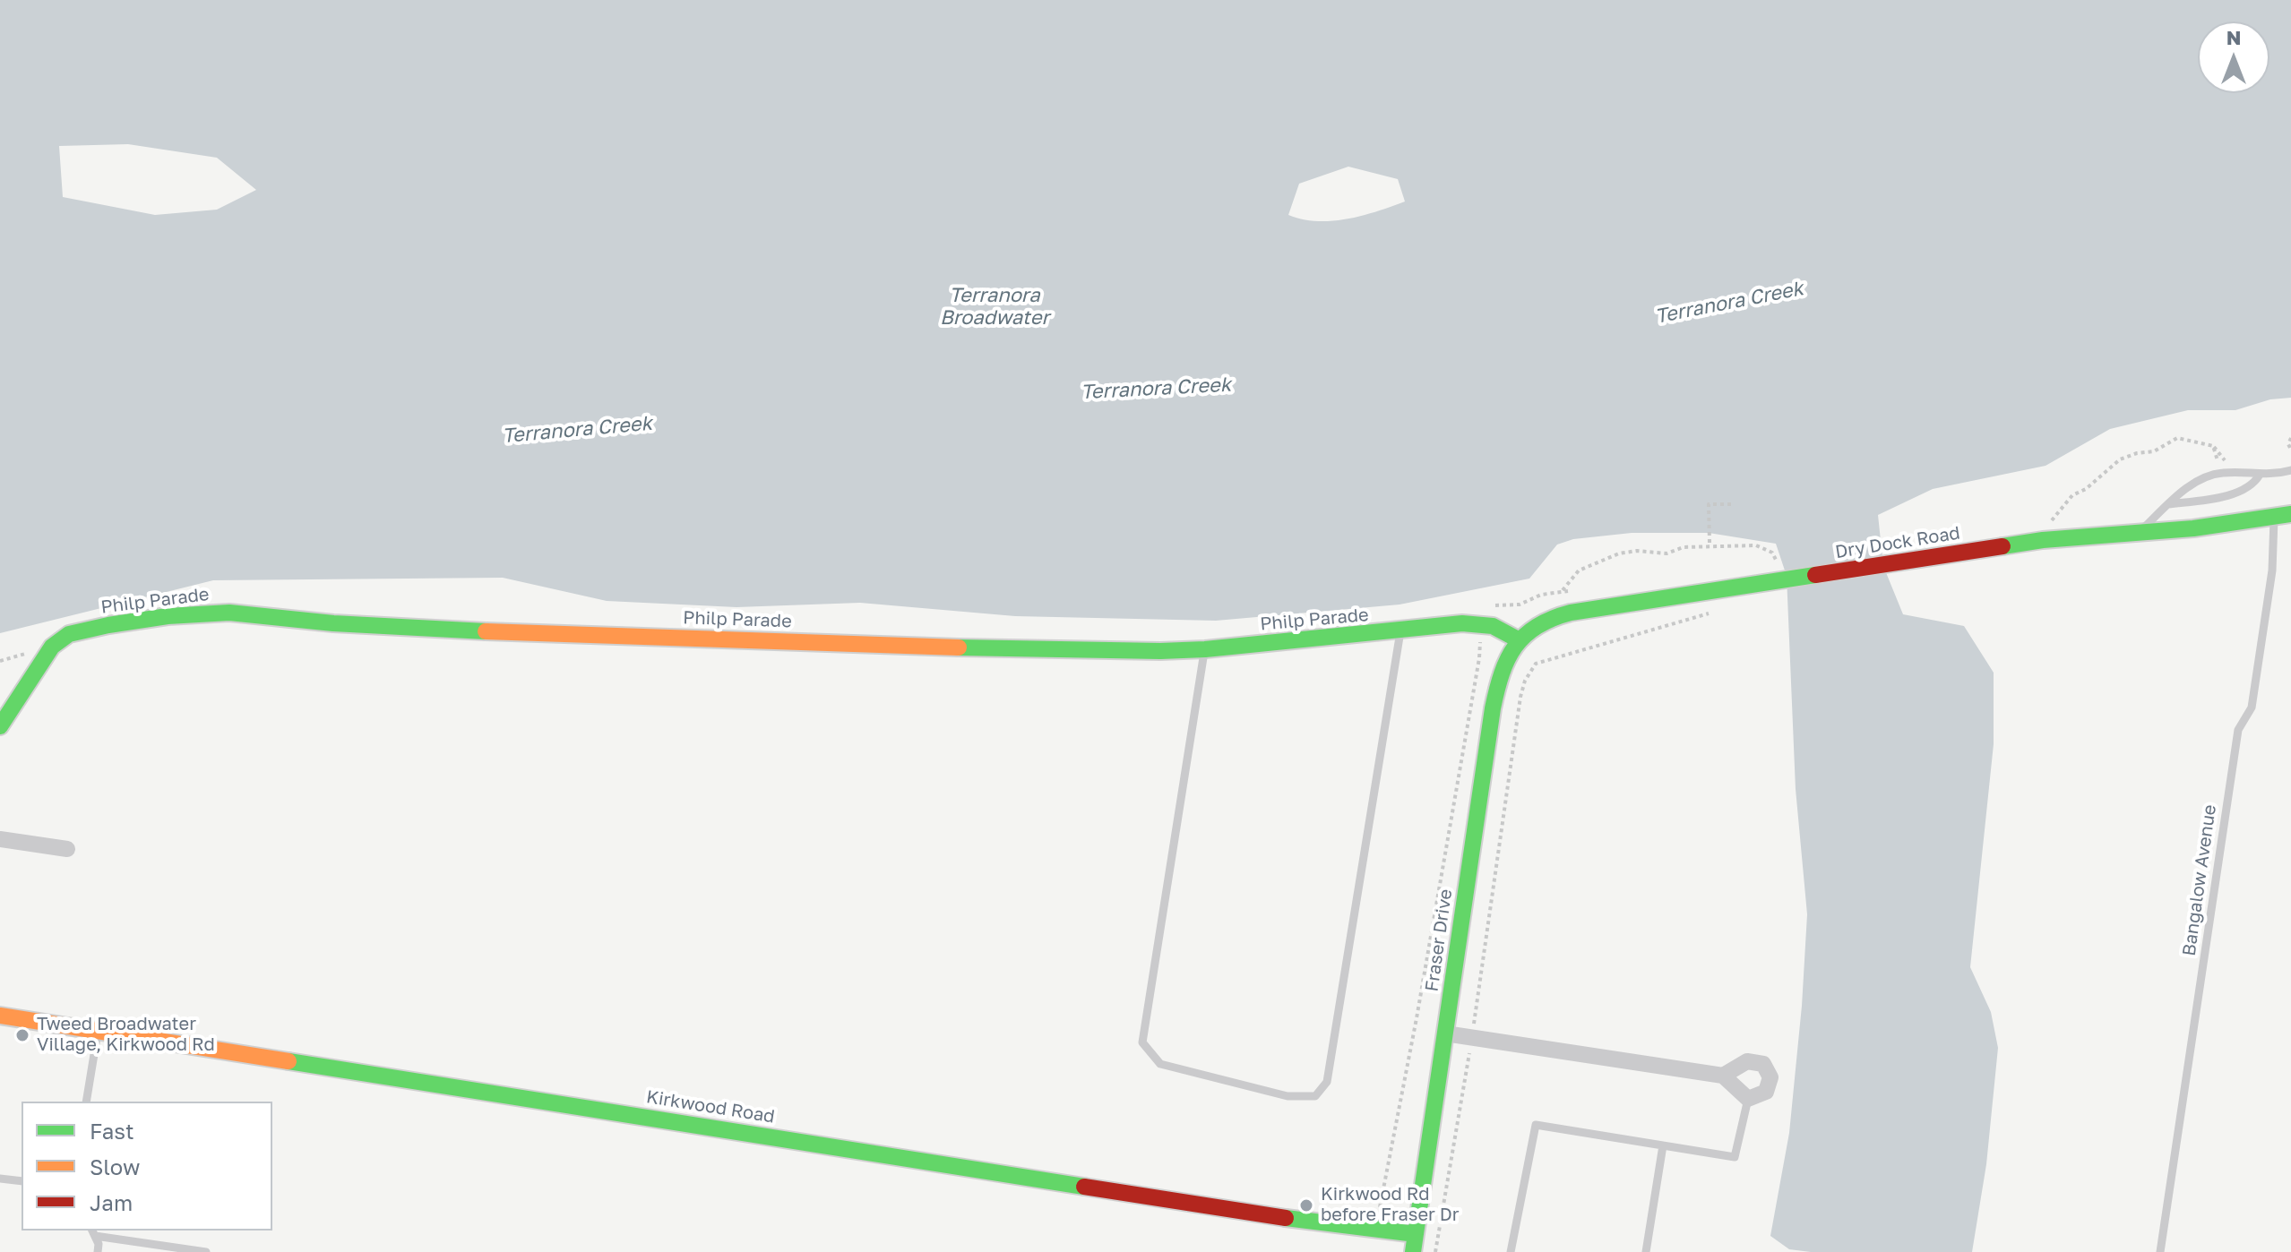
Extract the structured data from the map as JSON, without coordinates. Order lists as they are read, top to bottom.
{
  "streets": {
    "street": [
      "Dry Dock Road",
      "Philp Parade",
      "Fraser Drive",
      "Kirkwood Road"
    ],
    "lane": ["Bangalow Avenue"]
  },
  "crossings": [
    ["Dry Dock Road", "Philp Parade"],
    ["Dry Dock Road", "Bangalow Avenue"],
    ["Dry Dock Road", "Fraser Drive"],
    ["Philp Parade", "Fraser Drive"],
    ["Fraser Drive", "Kirkwood Road"]
  ],
  "water": ["Terranora Broadwater", "Terranora Creek"],
  "places": ["Tweed Broadwater Village, Kirkwood Rd", "Kirkwood Rd before Fraser Dr"],
  "legend": ["Fast", "Slow", "Jam"],
  "north": "top"
}
